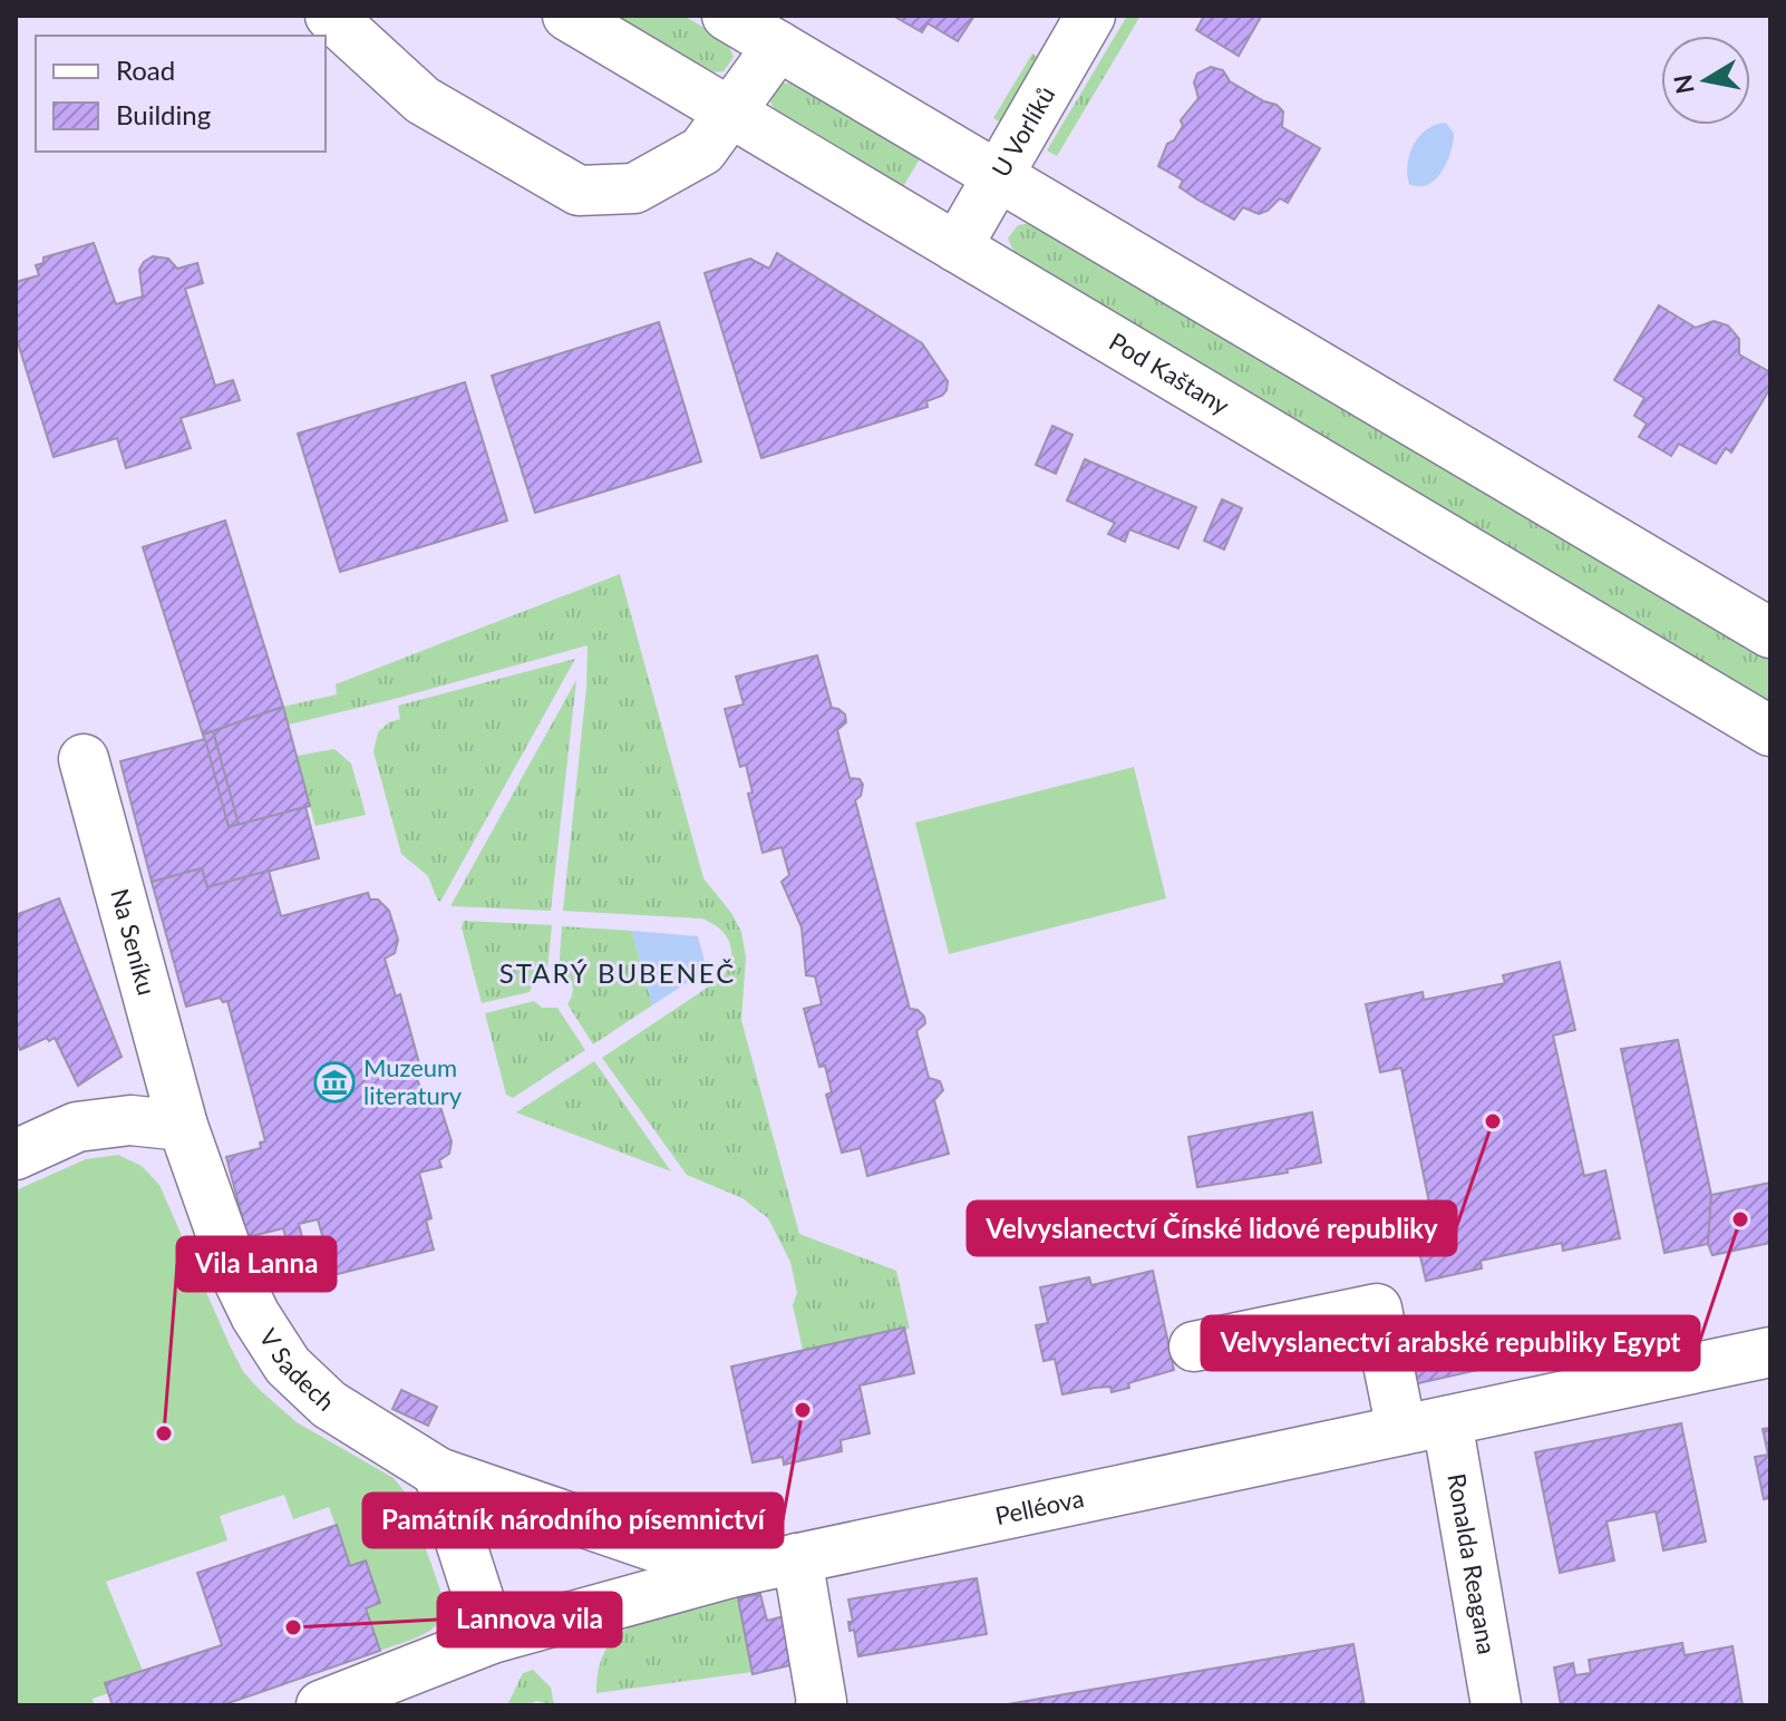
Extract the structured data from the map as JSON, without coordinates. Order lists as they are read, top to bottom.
{
  "streets": {
    "street": [
      "U Vorlíků",
      "Pod Kaštany",
      "Na Seníku",
      "V Sadech",
      "Pelléova",
      "Ronalda Reagana"
    ]
  },
  "crossings": [
    ["U Vorlíků", "Pod Kaštany"],
    ["Na Seníku", "V Sadech"],
    ["V Sadech", "Pelléova"],
    ["Pelléova", "Ronalda Reagana"]
  ],
  "districts": ["STARÝ BUBENEČ"],
  "places": {
    "museum": ["Muzeum literatury"],
    "other": [
      "Velvyslanectví Čínské lidové republiky",
      "Velvyslanectví arabské republiky Egypt",
      "Památník národního písemnictví",
      "Vila Lanna",
      "Lannova vila"
    ]
  },
  "legend": ["Road", "Building"],
  "north": "left"
}
